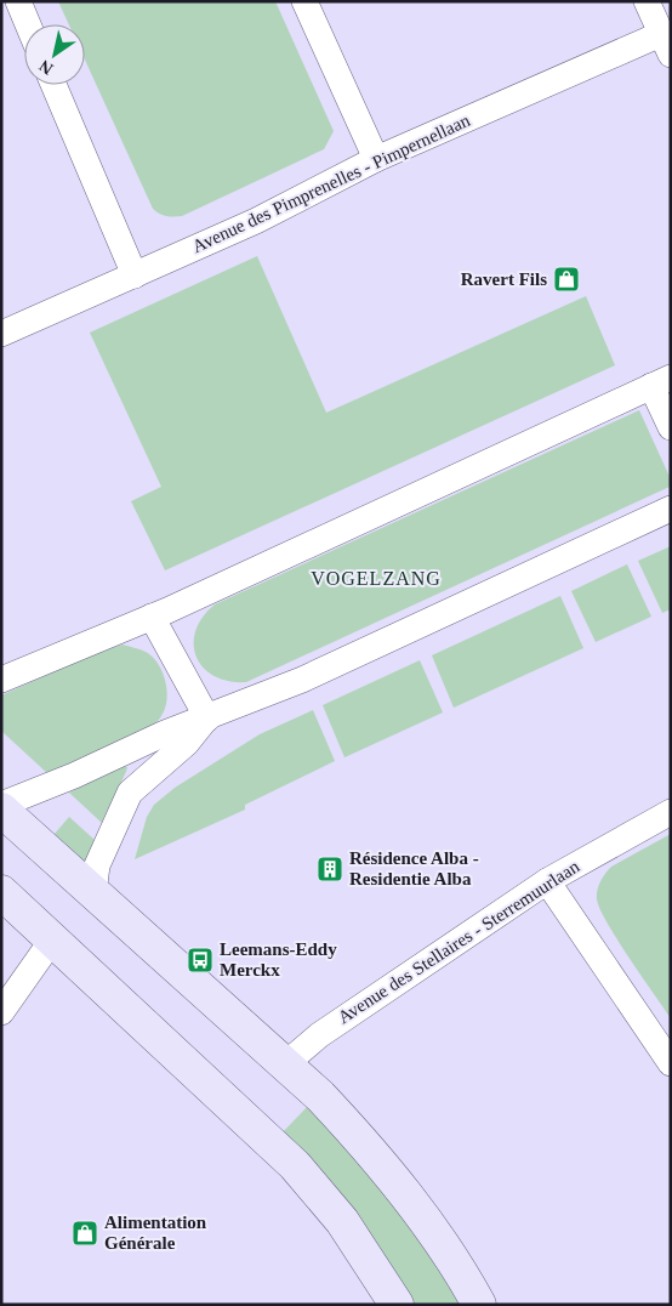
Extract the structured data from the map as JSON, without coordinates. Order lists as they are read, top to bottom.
{
  "streets": {
    "street": ["Avenue des Pimprenelles - Pimpernellaan", "Avenue des Stellaires - Sterremuurlaan"]
  },
  "districts": ["VOGELZANG"],
  "places": {
    "shop": ["Ravert Fils", "Alimentation Générale"],
    "building": ["Résidence Alba - Residentie Alba"],
    "bus stop": ["Leemans-Eddy Merckx"]
  },
  "north": "bottom left"
}
